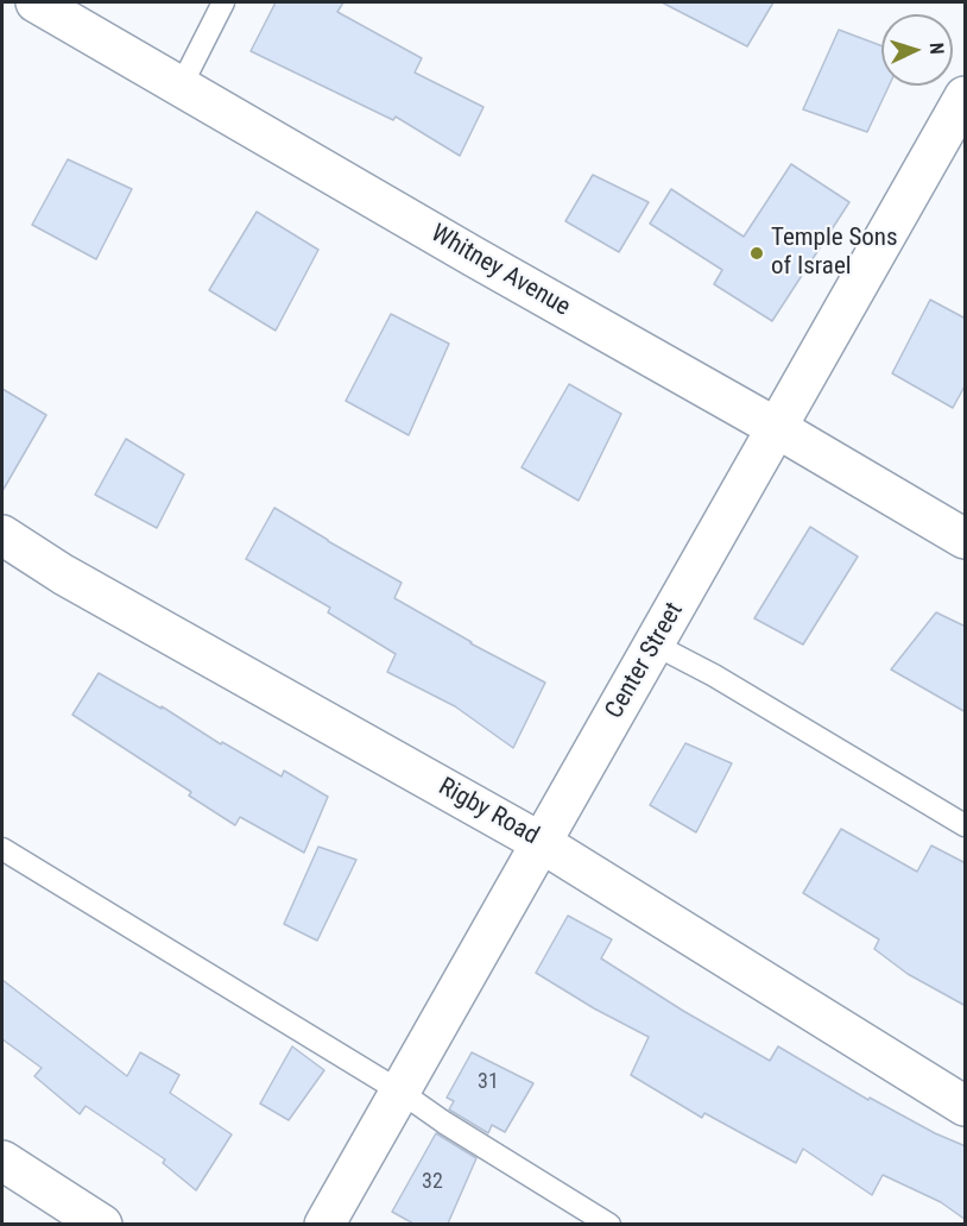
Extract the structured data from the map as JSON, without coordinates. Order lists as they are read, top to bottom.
{
  "streets": {
    "street": ["Whitney Avenue", "Center Street", "Rigby Road"]
  },
  "crossings": [
    ["Whitney Avenue", "Center Street"],
    ["Center Street", "Rigby Road"]
  ],
  "places": ["Temple Sons of Israel"],
  "house_numbers": ["31", "32"],
  "north": "right"
}
